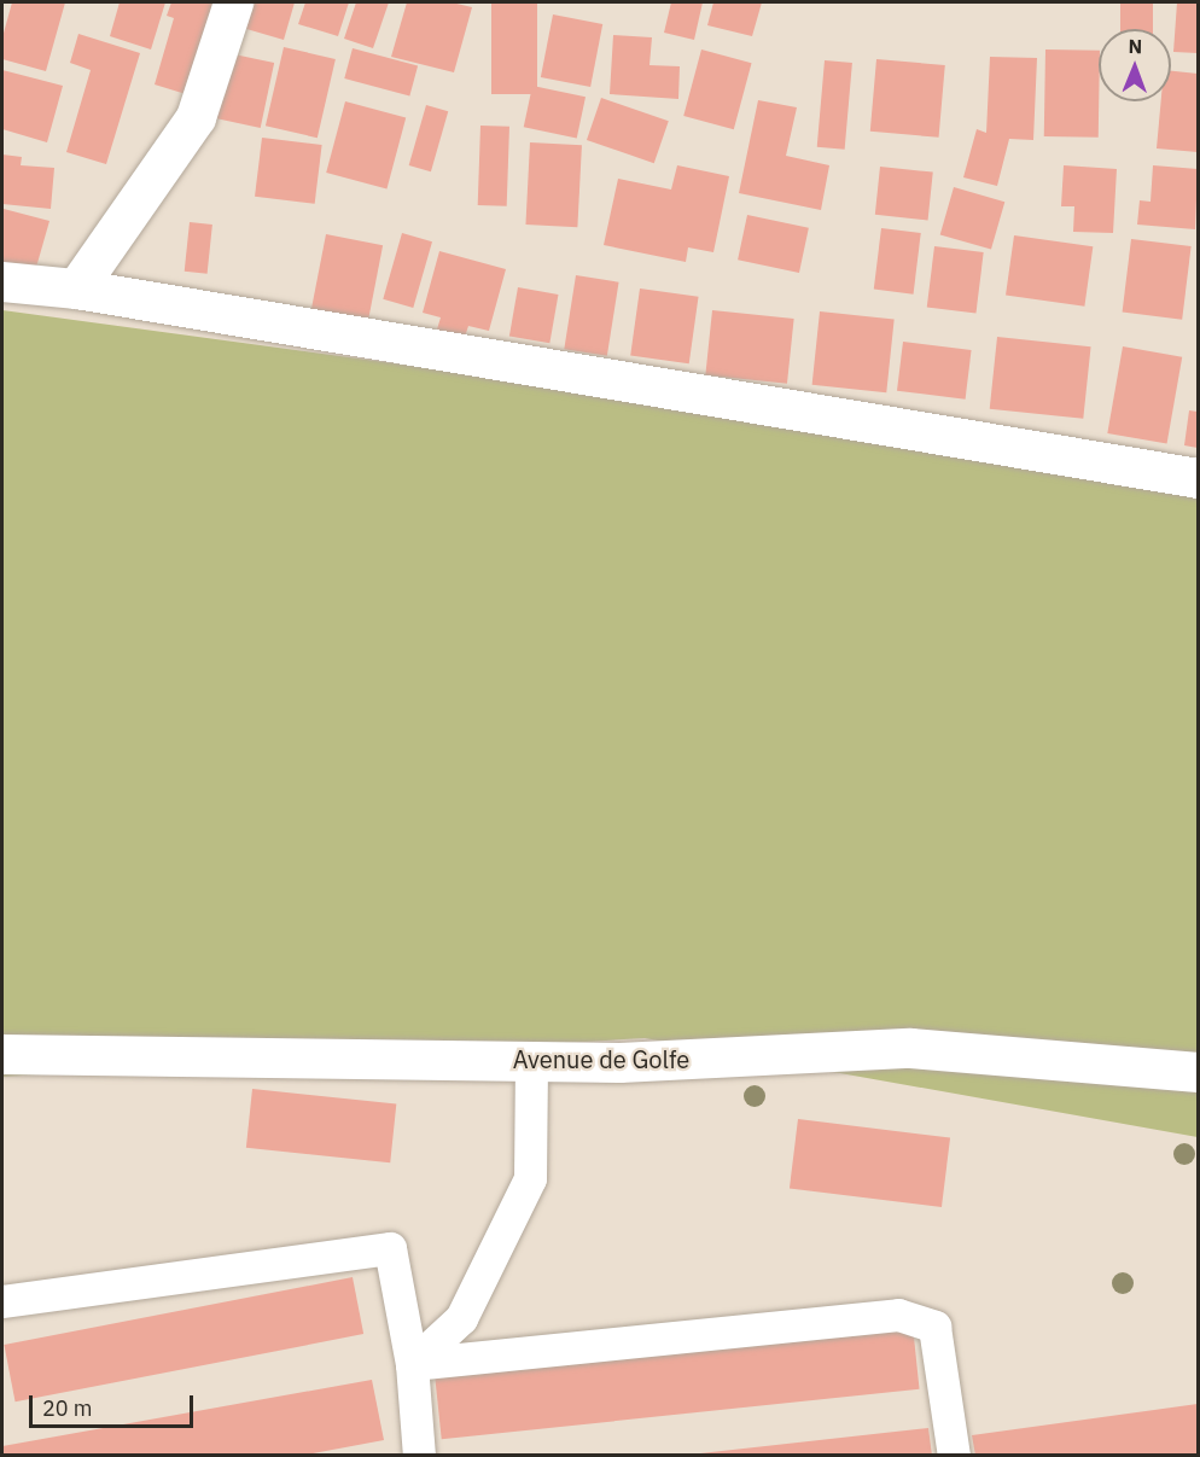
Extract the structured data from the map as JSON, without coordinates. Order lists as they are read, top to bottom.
{
  "streets": {
    "street": ["Avenue de Golfe"]
  },
  "scale_bar": "20 m",
  "north": "top"
}
